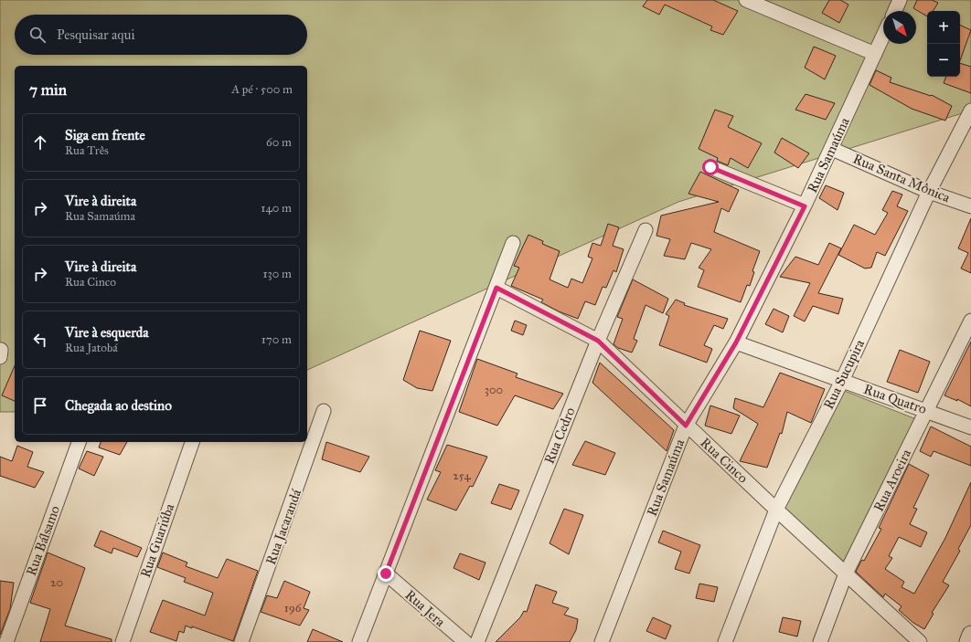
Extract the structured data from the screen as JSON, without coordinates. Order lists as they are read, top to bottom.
{
  "streets": {
    "street": [
      "Rua Samaúma",
      "Rua Santa Mônica",
      "Rua Sucupira",
      "Rua Quatro",
      "Rua Cedro",
      "Rua Cinco",
      "Rua Aroeira",
      "Rua Jacarandá",
      "Rua Bálsamo",
      "Rua Guariúba",
      "Rua Jera"
    ]
  },
  "crossings": [
    ["Rua Samaúma", "Rua Santa Mônica"],
    ["Rua Samaúma", "Rua Quatro"],
    ["Rua Samaúma", "Rua Cinco"],
    ["Rua Santa Mônica", "Rua Sucupira"],
    ["Rua Sucupira", "Rua Quatro"],
    ["Rua Sucupira", "Rua Cinco"],
    ["Rua Quatro", "Rua Aroeira"],
    ["Rua Cedro", "Rua Cinco"],
    ["Rua Cinco", "Rua Aroeira"]
  ],
  "house_numbers": [
    "300",
    "254",
    "20",
    "196"
  ],
  "north": "bottom right",
  "page": {
    "map_buttons": ["+", "−"],
    "search": "Pesquisar aqui",
    "heading": ["7 min", "A pé · 500 m"],
    "list": [
      ["Siga em frente", "Rua Três", "60 m"],
      ["Vire à direita", "Rua Samaúma", "140 m"],
      ["Vire à direita", "Rua Cinco", "130 m"],
      ["Vire à esquerda", "Rua Jatobá", "170 m"],
      "Chegada ao destino"
    ]
  }
}
